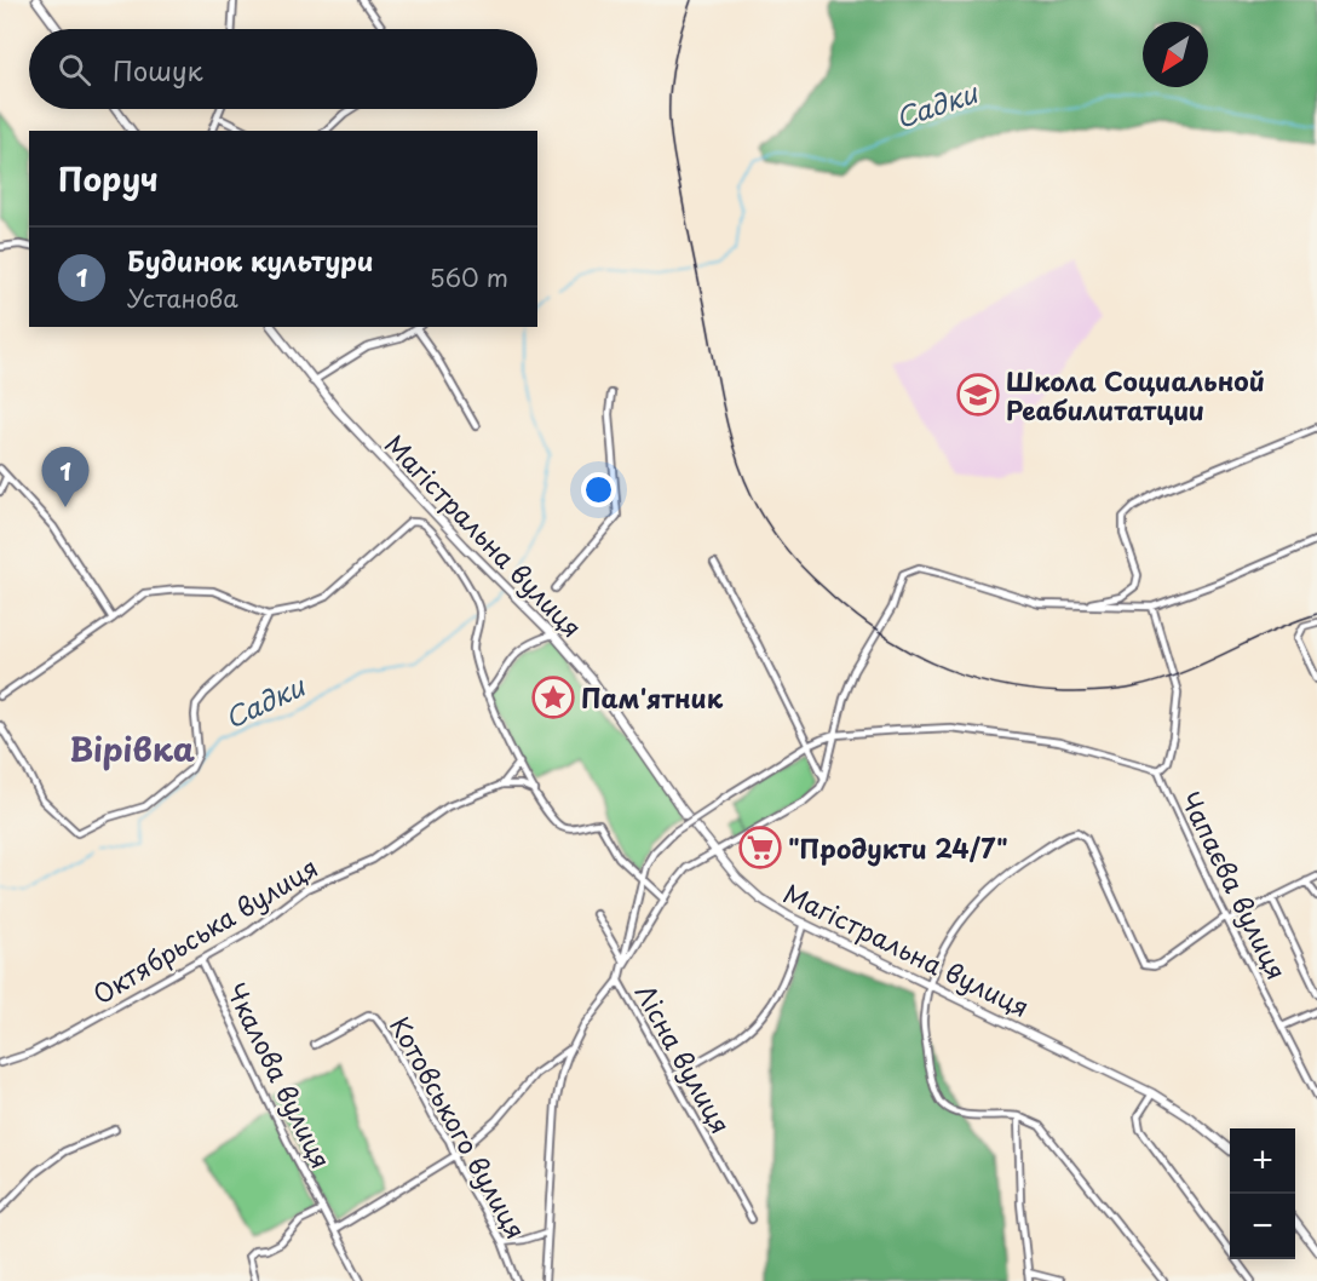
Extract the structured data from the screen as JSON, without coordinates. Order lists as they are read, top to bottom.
{
  "streets": {
    "main road": ["Магістральна вулиця"],
    "street": [
      "Чапаєва вулиця",
      "Октябрьська вулиця",
      "Лісна вулиця",
      "Чкалова вулиця",
      "Котовського вулиця"
    ]
  },
  "crossings": [
    ["Чапаєва вулиця", "Лісна вулиця"],
    ["Октябрьська вулиця", "Чкалова вулиця"]
  ],
  "districts": ["Вірівка"],
  "water": ["Садки"],
  "places": {
    "school or university": ["Школа Социальной Реабилитатции"],
    "place": ["Пам'ятник"],
    "supermarket": ["\"Продукти 24/7\""]
  },
  "north": "bottom left",
  "page": {
    "search": "Пошук",
    "heading": "Поруч",
    "list": [
      {
        "mark": "1",
        "name": "Будинок культури",
        "note": "Установа",
        "value": "560 m"
      }
    ],
    "pins": "1",
    "map_buttons": ["+", "−"]
  }
}
